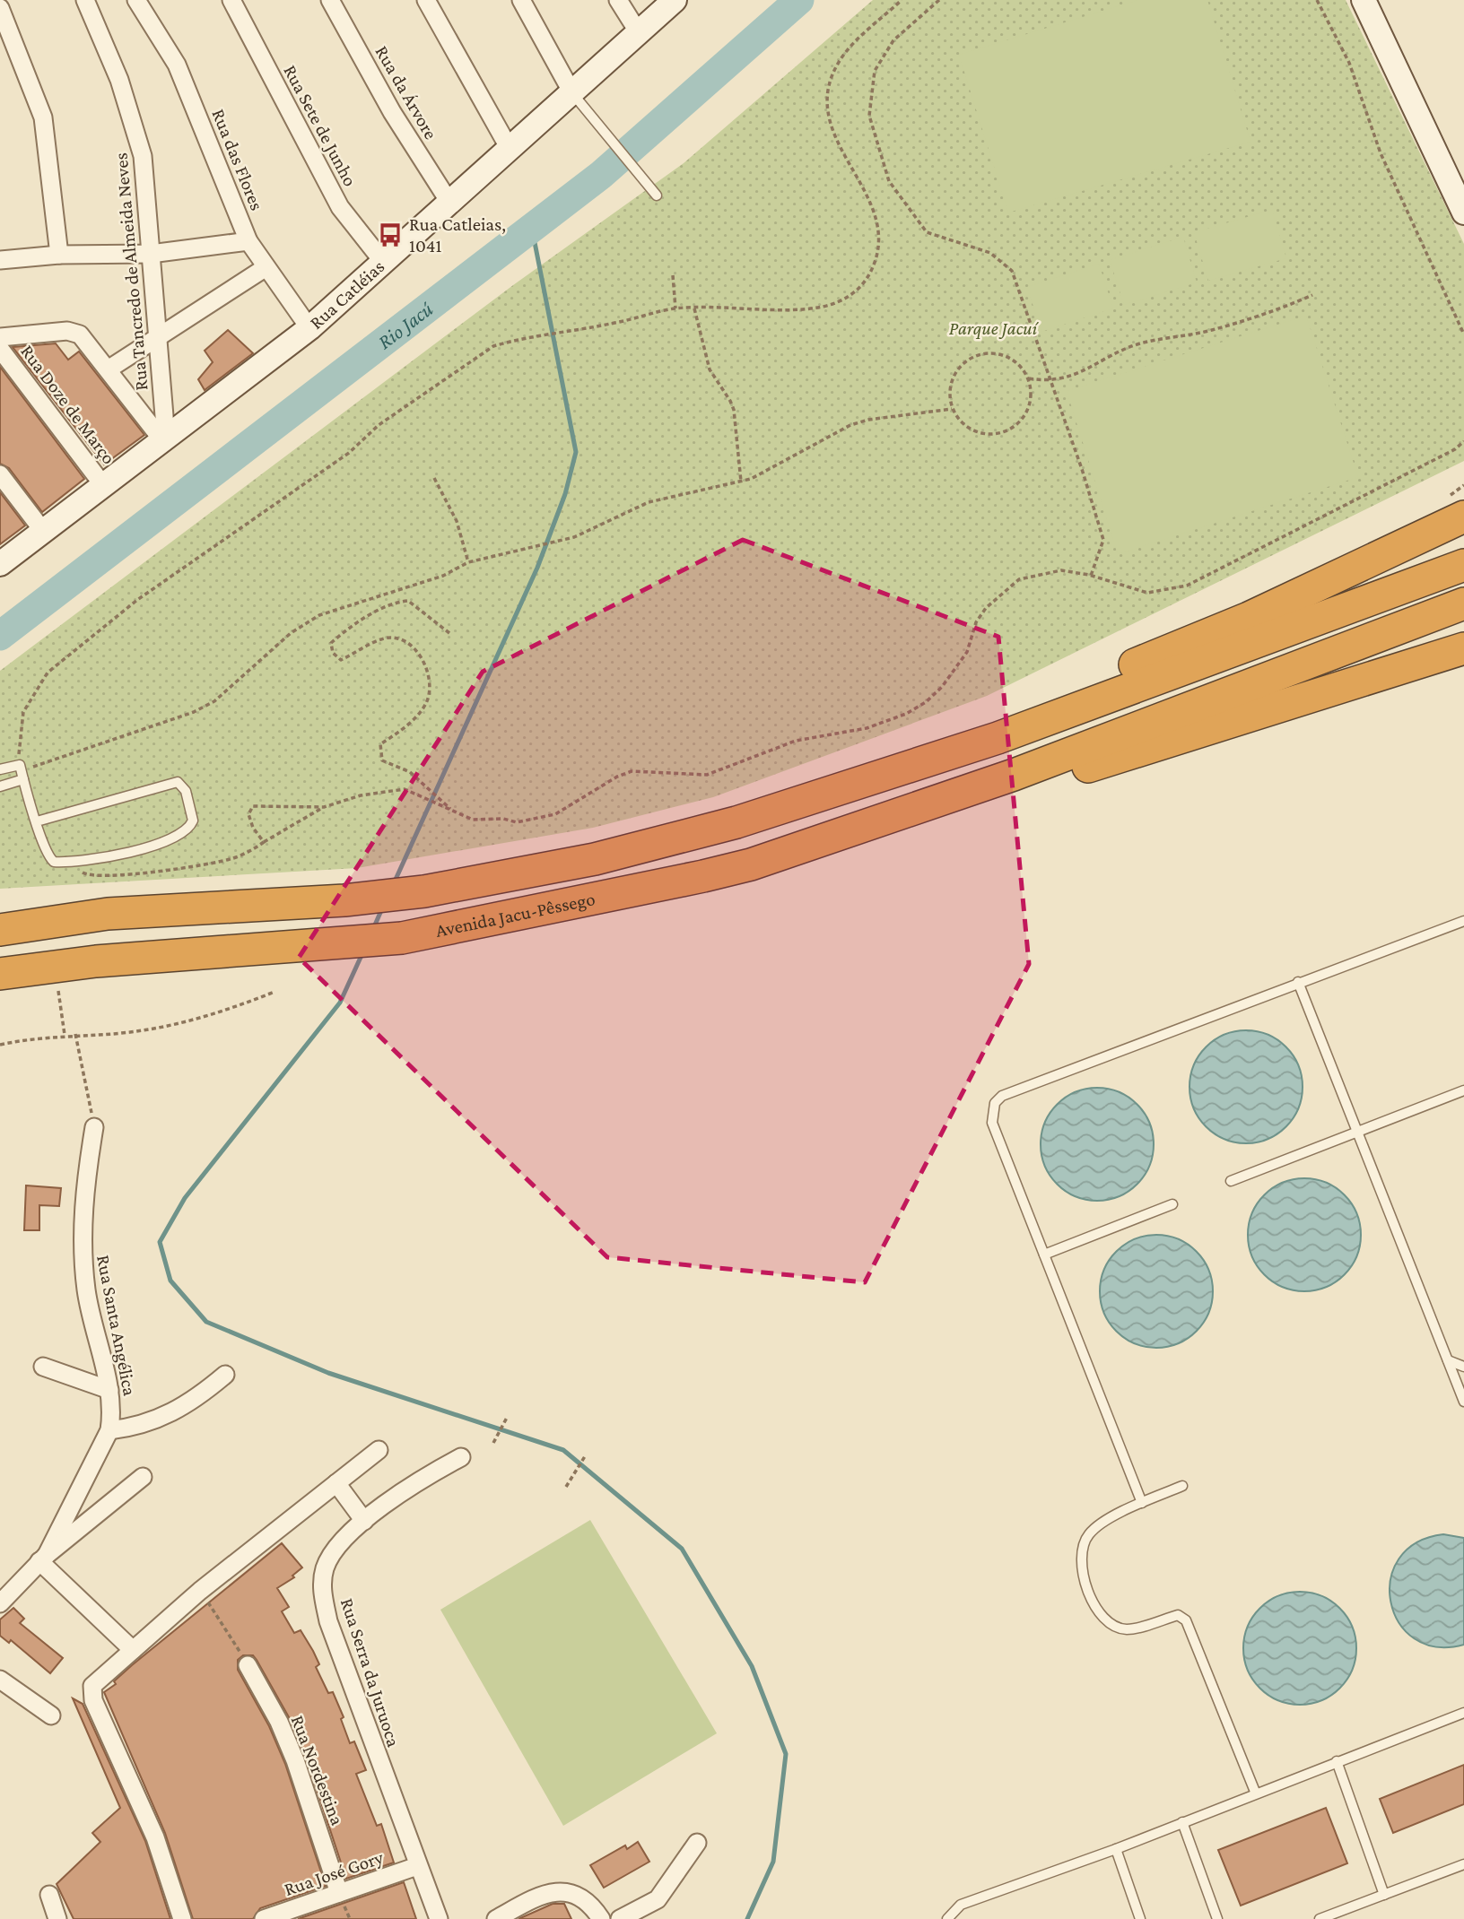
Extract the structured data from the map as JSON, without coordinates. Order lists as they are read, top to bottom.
{
  "streets": {
    "highway": ["Avenida Jacu-Pêssego"],
    "street": [
      "Rua da Árvore",
      "Rua Sete de Junho",
      "Rua das Flores",
      "Rua Tancredo de Almeida Neves",
      "Rua Catléias",
      "Rua Doze de Março",
      "Rua Santa Angélica",
      "Rua Serra da Juruoca",
      "Rua Nordestina",
      "Rua José Gory"
    ]
  },
  "crossings": [
    ["Rua da Árvore", "Rua Catléias"],
    ["Rua Sete de Junho", "Rua Catléias"],
    ["Rua das Flores", "Rua Catléias"],
    ["Rua Tancredo de Almeida Neves", "Rua Catléias"],
    ["Rua Catléias", "Rua Doze de Março"],
    ["Rua Serra da Juruoca", "Rua José Gory"],
    ["Rua Nordestina", "Rua José Gory"]
  ],
  "water": ["Rio Jacú"],
  "parks": ["Parque Jacuí"],
  "places": {
    "bus stop": ["Rua Catleias, 1041"]
  }
}
